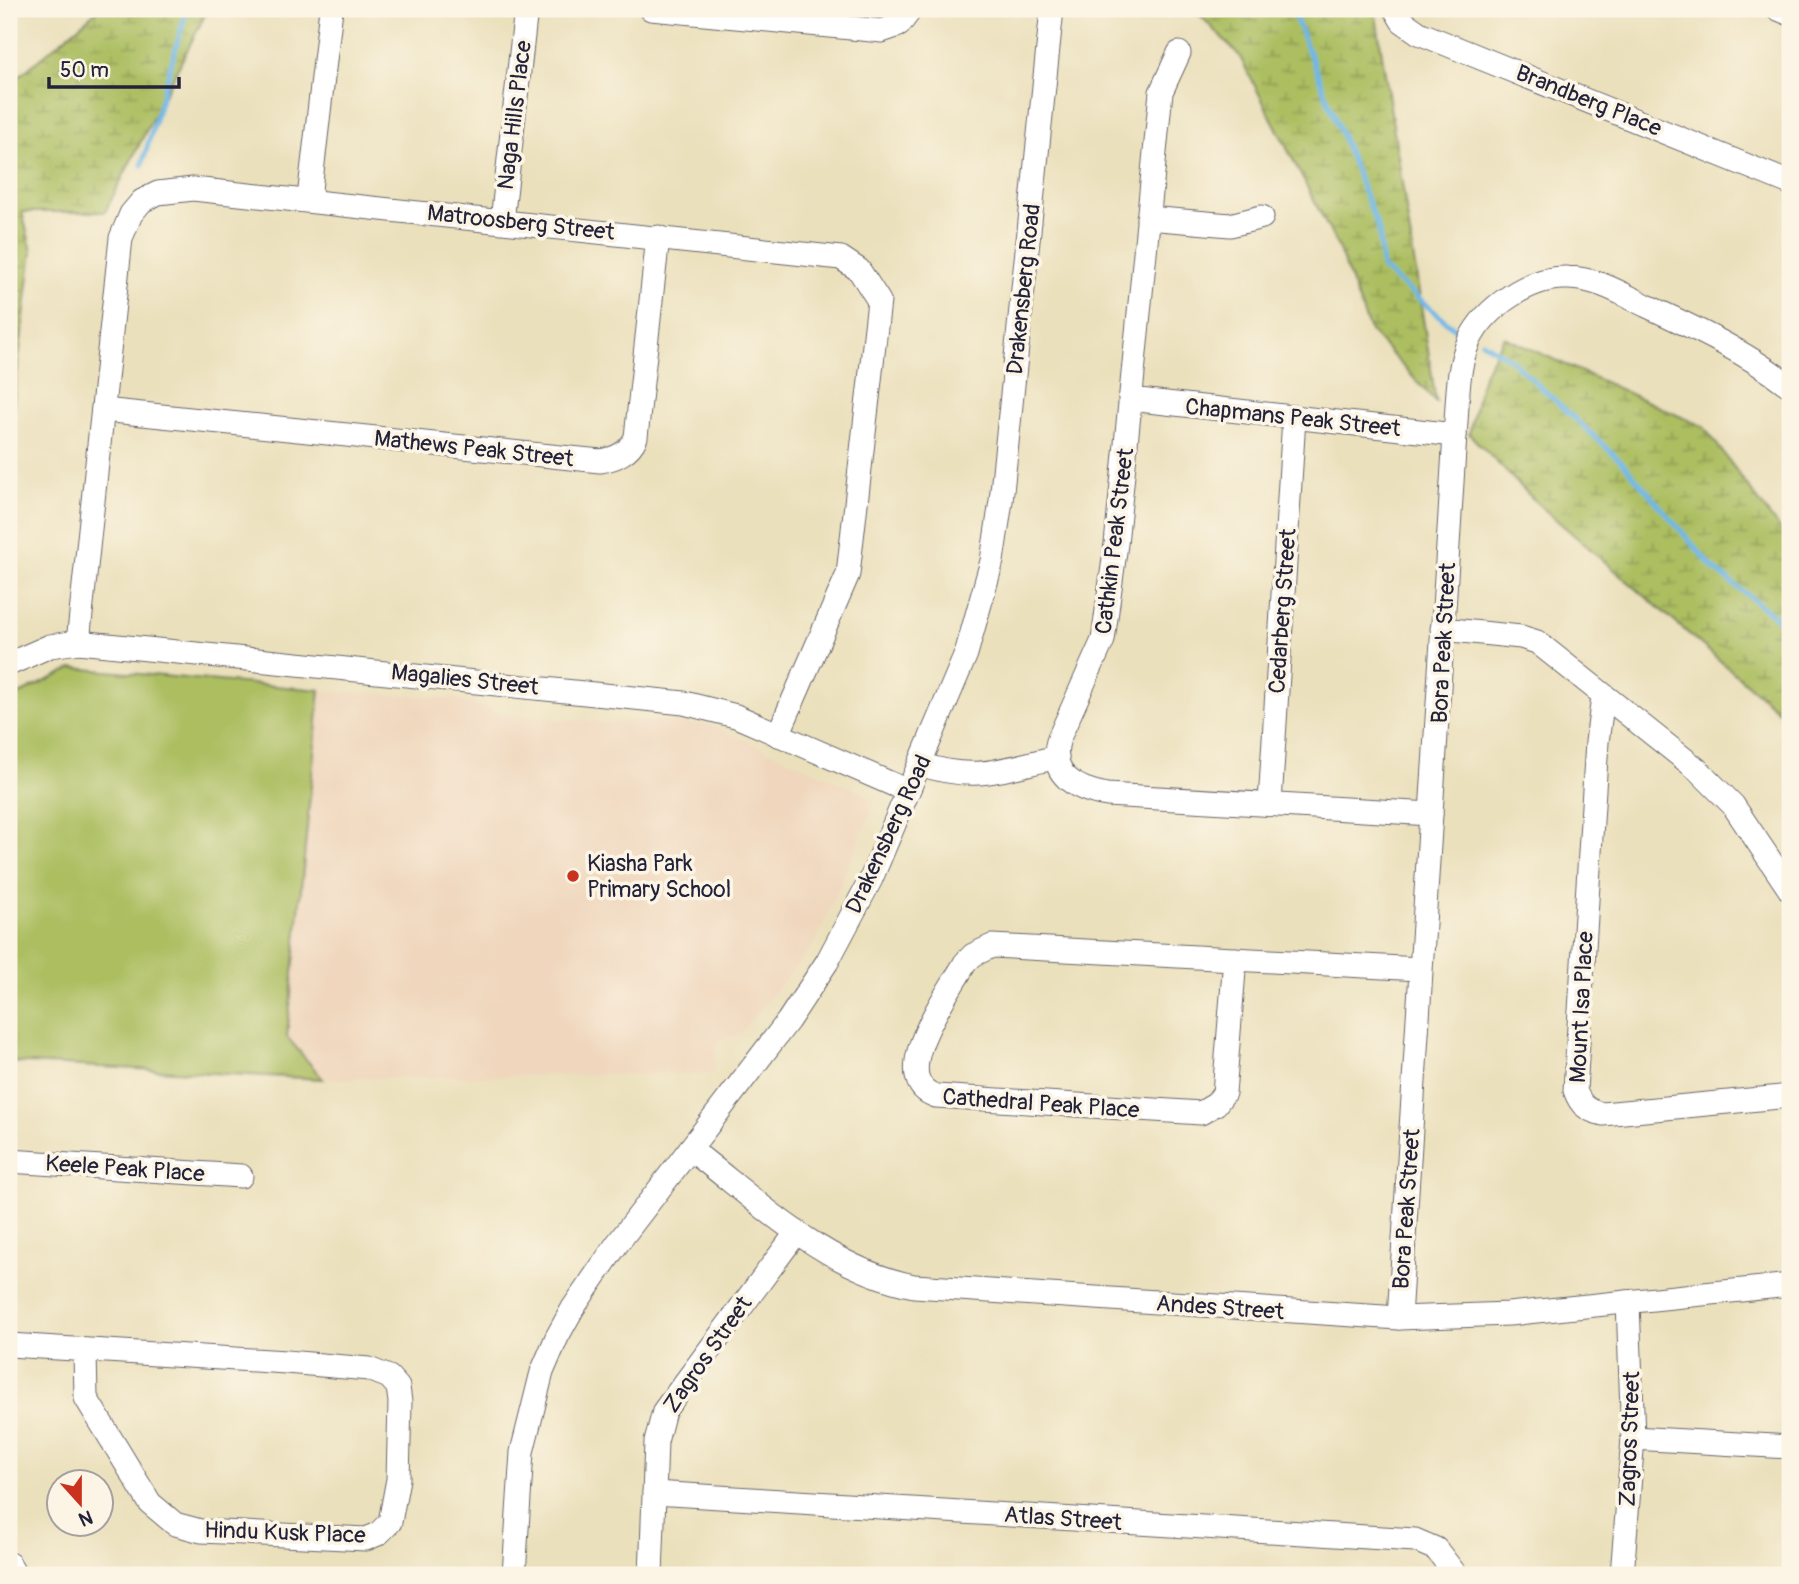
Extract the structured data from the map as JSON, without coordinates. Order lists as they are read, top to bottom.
{
  "streets": {
    "street": [
      "Brandberg Place",
      "Naga Hills Place",
      "Matroosberg Street",
      "Drakensberg Road",
      "Chapmans Peak Street",
      "Mathews Peak Street",
      "Cathkin Peak Street",
      "Cedarberg Street",
      "Bora Peak Street",
      "Magalies Street",
      "Mount Isa Place",
      "Cathedral Peak Place",
      "Keele Peak Place",
      "Andes Street",
      "Zagros Street",
      "Atlas Street",
      "Hindu Kusk Place"
    ]
  },
  "crossings": [
    ["Naga Hills Place", "Matroosberg Street"],
    ["Matroosberg Street", "Mathews Peak Street"],
    ["Matroosberg Street", "Magalies Street"],
    ["Drakensberg Road", "Magalies Street"],
    ["Drakensberg Road", "Andes Street"],
    ["Chapmans Peak Street", "Cathkin Peak Street"],
    ["Chapmans Peak Street", "Cedarberg Street"],
    ["Chapmans Peak Street", "Bora Peak Street"],
    ["Bora Peak Street", "Cathedral Peak Place"],
    ["Bora Peak Street", "Andes Street"],
    ["Andes Street", "Zagros Street"],
    ["Zagros Street", "Atlas Street"]
  ],
  "places": ["Kiasha Park Primary School"],
  "scale_bar": "50 m",
  "north": "bottom"
}
